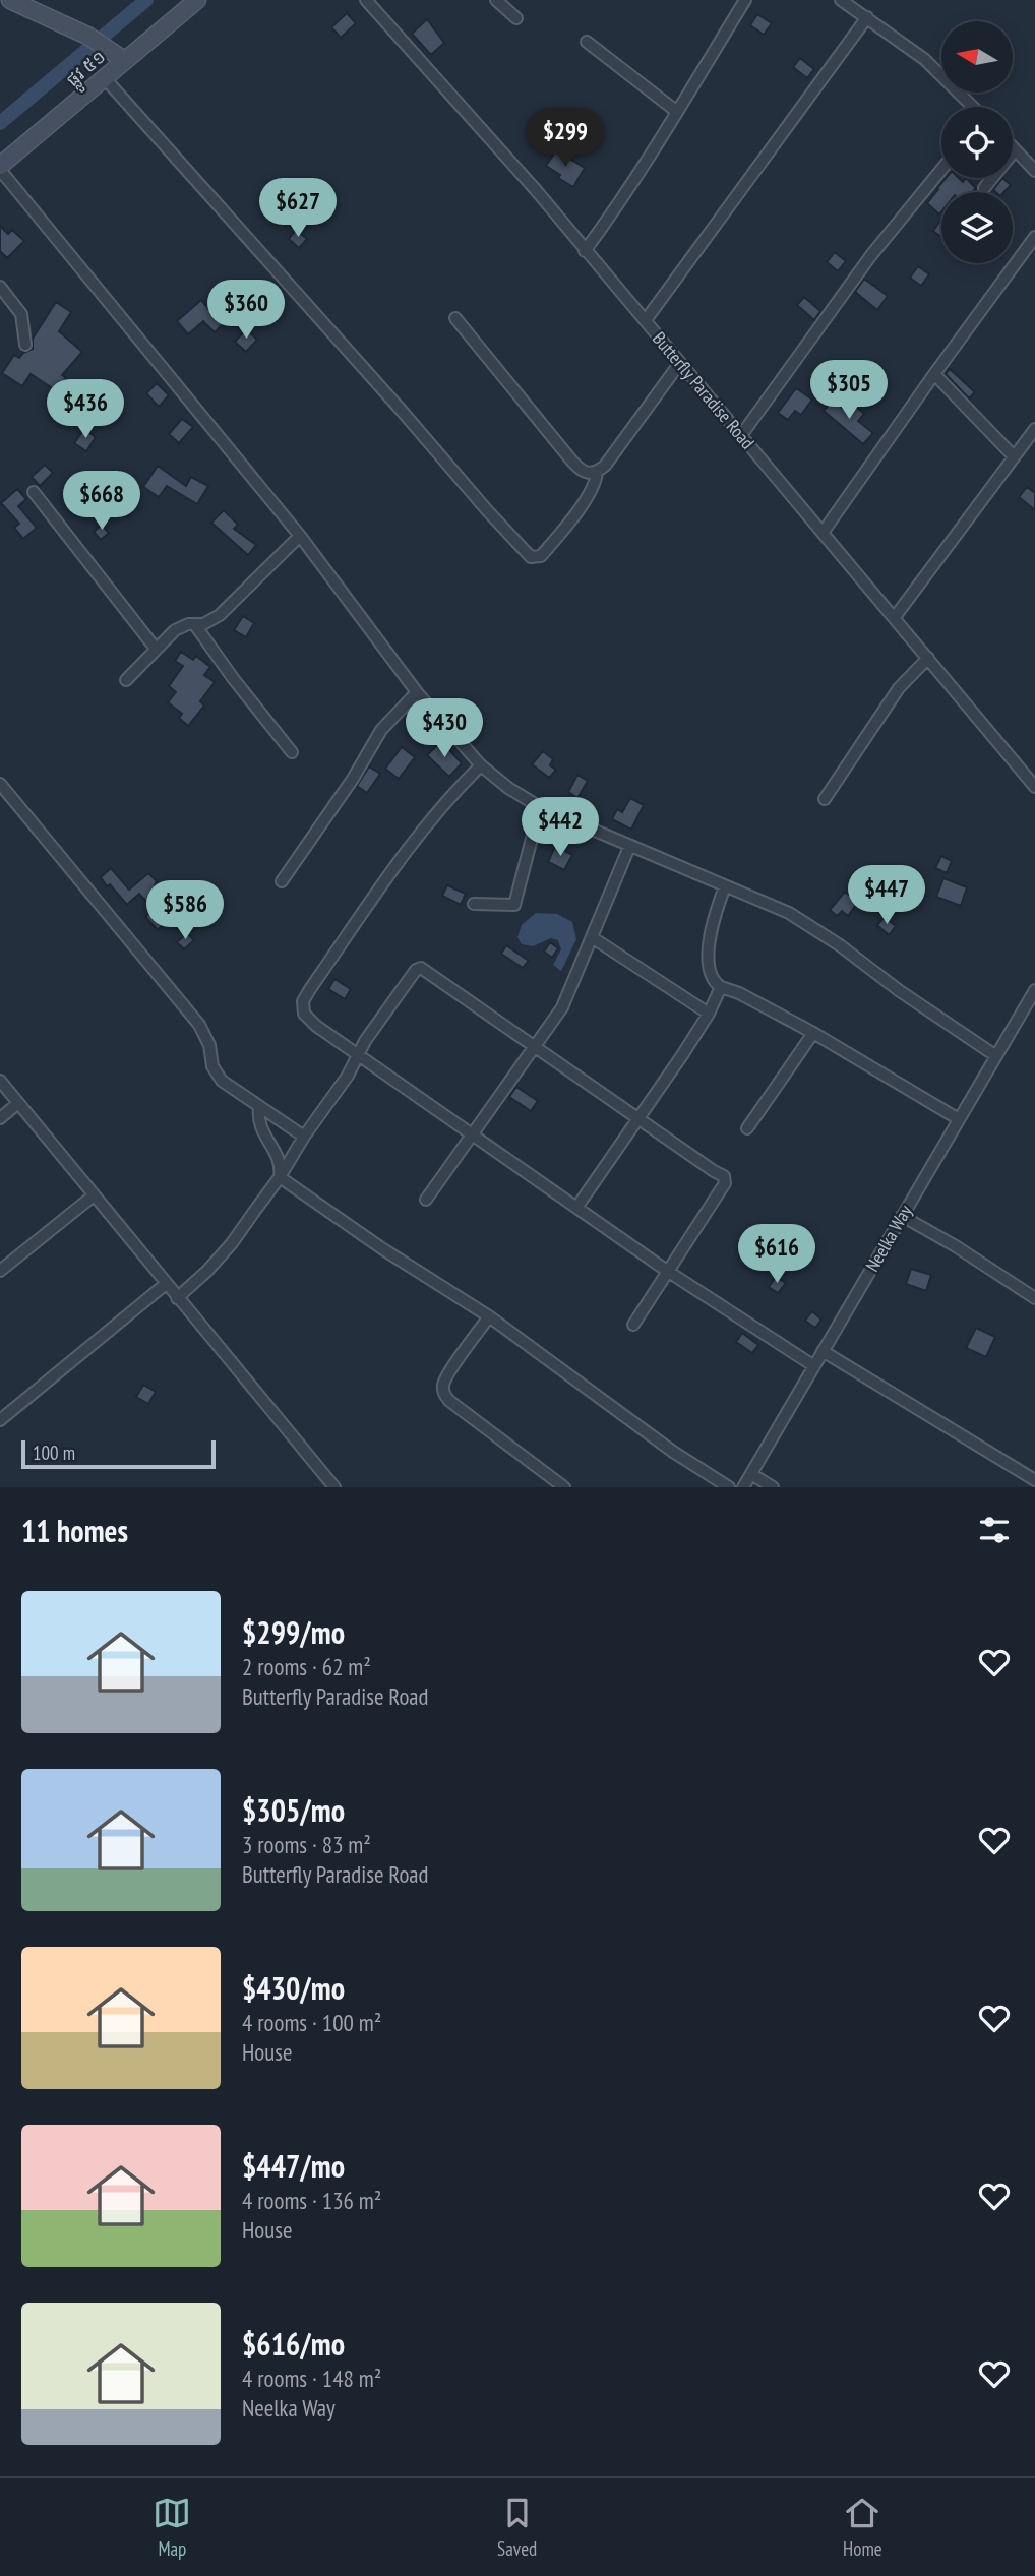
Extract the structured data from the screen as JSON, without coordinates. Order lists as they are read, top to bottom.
{
  "streets": {
    "main road": ["ផ្លូវ ៥១"],
    "street": ["Butterfly Paradise Road", "Neelka Way"]
  },
  "scale_bar": "100 m",
  "north": "left",
  "page": {
    "price": [
      "$299",
      "$627",
      "$360",
      "$305",
      "$436",
      "$668",
      "$430",
      "$442",
      "$447",
      "$586",
      "$616"
    ],
    "scale": "100 m",
    "heading": "11 homes",
    "list": [
      {
        "name": "$299/mo",
        "note": "2 rooms · 62 m² · Butterfly Paradise Road"
      },
      {
        "name": "$305/mo",
        "note": "3 rooms · 83 m² · Butterfly Paradise Road"
      },
      {
        "name": "$430/mo",
        "note": "4 rooms · 100 m² · House"
      },
      {
        "name": "$447/mo",
        "note": "4 rooms · 136 m² · House"
      },
      {
        "name": "$616/mo",
        "note": "4 rooms · 148 m² · Neelka Way"
      }
    ],
    "tabs": ["Map", "Saved", "Home"]
  }
}
